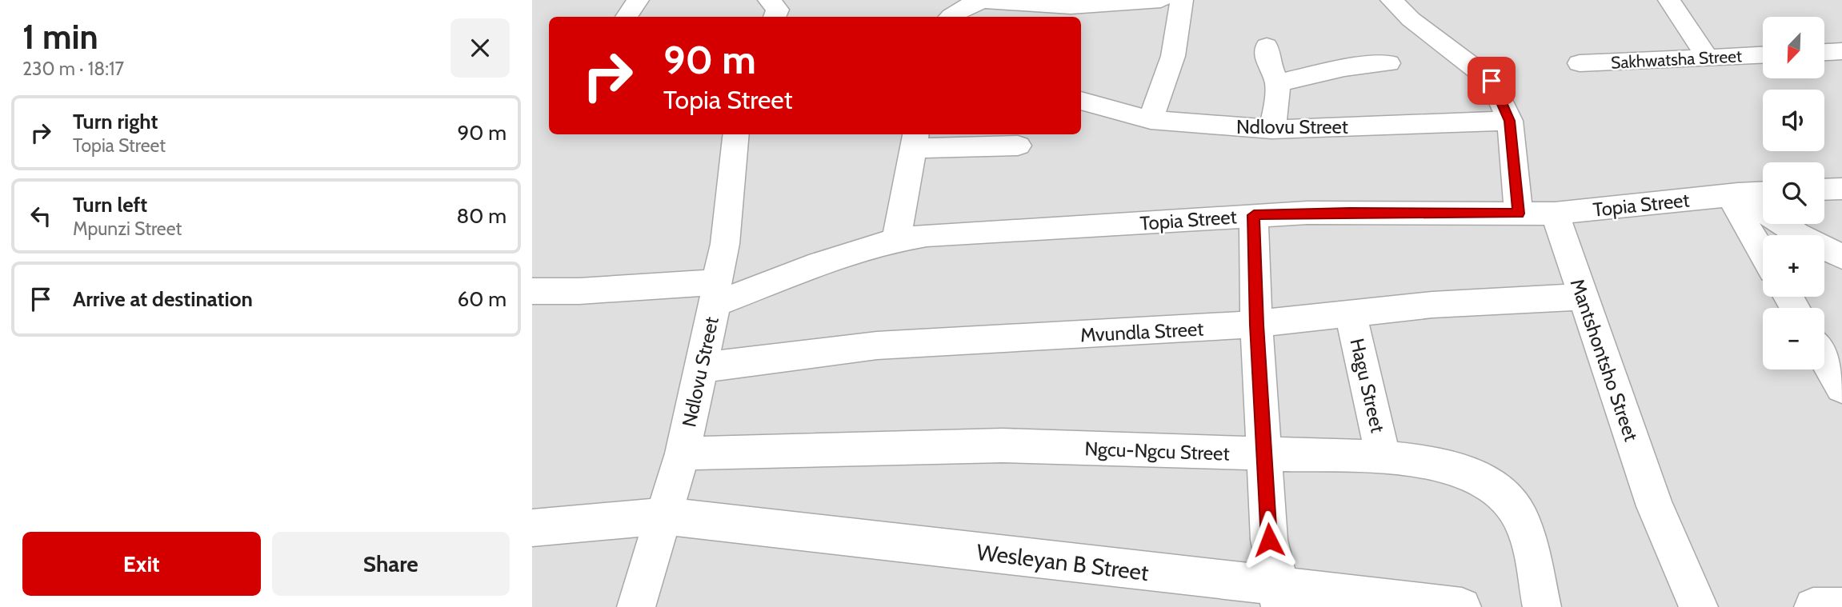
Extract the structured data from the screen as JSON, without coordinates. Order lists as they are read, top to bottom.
{
  "streets": {
    "street": [
      "Sakhwatsha Street",
      "Ndlovu Street",
      "Topia Street",
      "Mvundla Street",
      "Mantshontsho Street",
      "Hagu Street",
      "Ngcu-Ngcu Street",
      "Wesleyan B Street"
    ]
  },
  "crossings": [
    ["Ndlovu Street", "Topia Street"],
    ["Ndlovu Street", "Mvundla Street"],
    ["Ndlovu Street", "Ngcu-Ngcu Street"],
    ["Ndlovu Street", "Wesleyan B Street"],
    ["Topia Street", "Mantshontsho Street"],
    ["Mvundla Street", "Mantshontsho Street"],
    ["Mvundla Street", "Hagu Street"],
    ["Hagu Street", "Ngcu-Ngcu Street"]
  ],
  "north": "bottom left",
  "page": {
    "heading": ["1 min", "230 m · 18:17"],
    "map_buttons": ["+", "−"],
    "turn": ["90 m", "Topia Street"],
    "list": [
      {
        "name": "Turn right",
        "note": "Topia Street",
        "value": "90 m"
      },
      {
        "name": "Turn left",
        "note": "Mpunzi Street",
        "value": "80 m"
      },
      {
        "name": "Arrive at destination",
        "value": "60 m"
      }
    ],
    "buttons": ["Exit", "Share"]
  }
}
